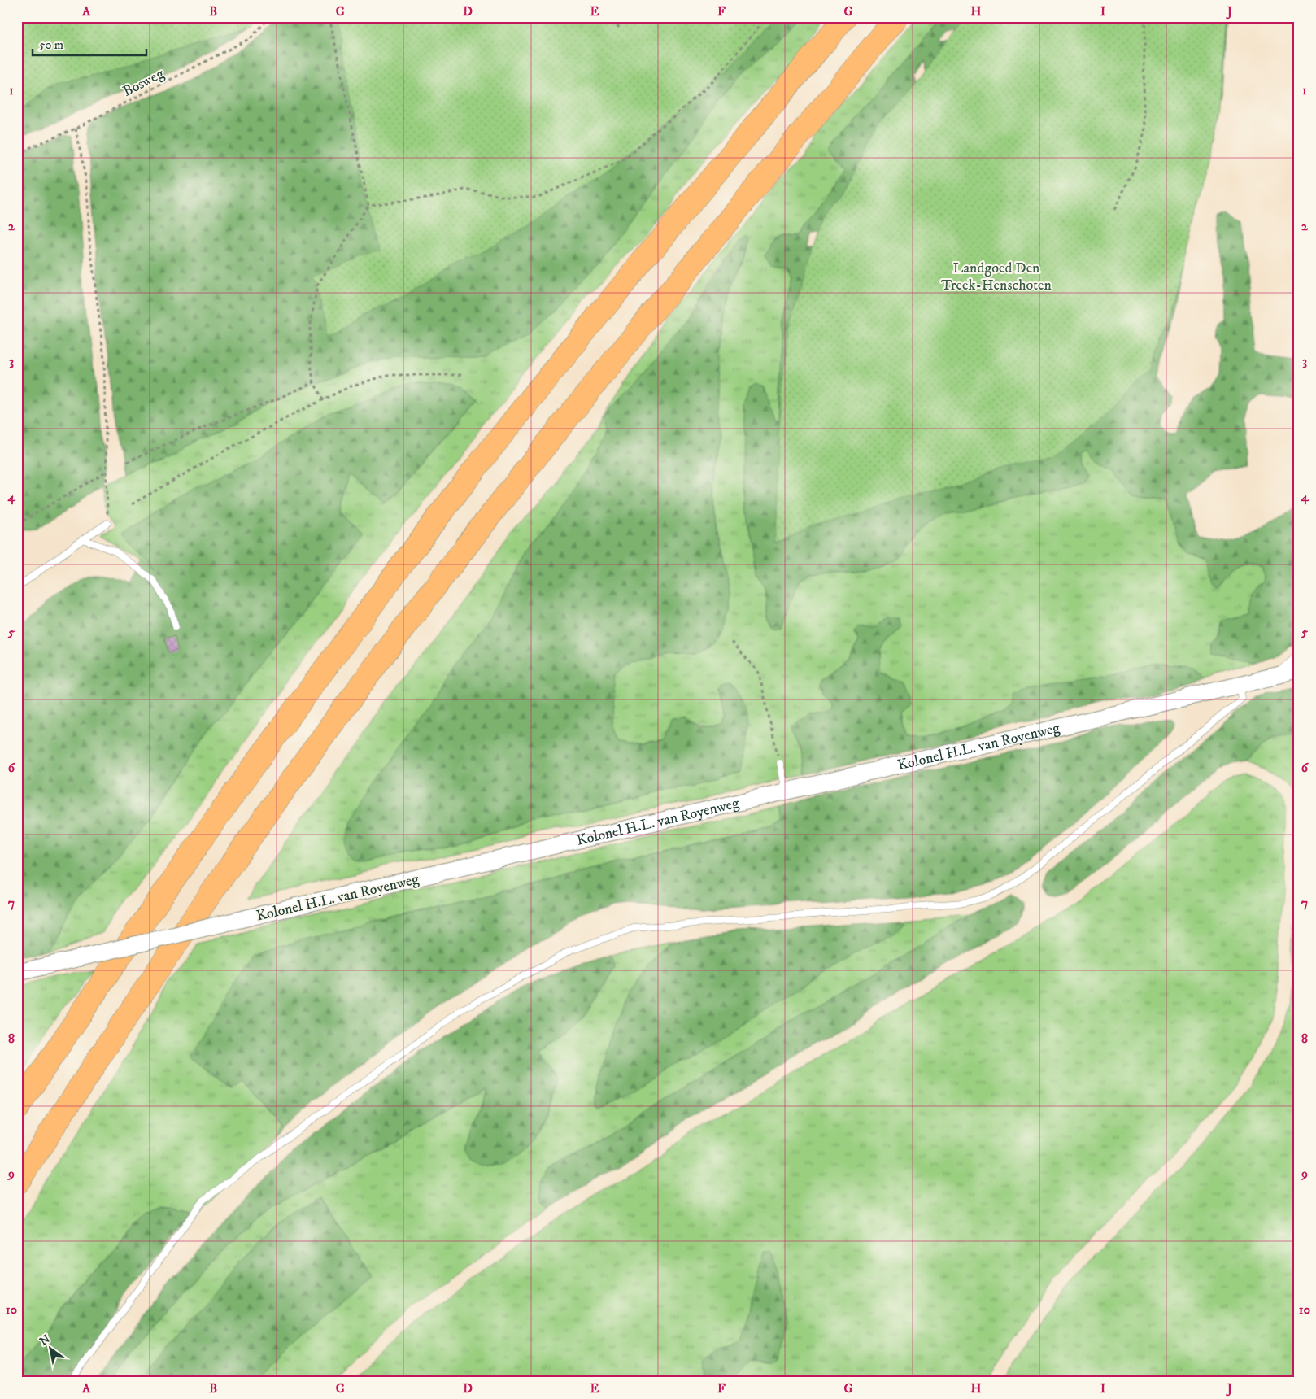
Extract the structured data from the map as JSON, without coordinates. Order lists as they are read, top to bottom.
{
  "streets": {
    "street": ["Kolonel H.L. van Royenweg"],
    "path": ["Bosweg"]
  },
  "parks": ["Landgoed Den Treek-Henschoten"],
  "scale_bar": "50 m",
  "north": "top left",
  "grid": {
    "columns": [
      "A",
      "B",
      "C",
      "D",
      "E",
      "F",
      "G",
      "H",
      "I",
      "J"
    ],
    "rows": [
      "1",
      "2",
      "3",
      "4",
      "5",
      "6",
      "7",
      "8",
      "9",
      "10"
    ]
  }
}
